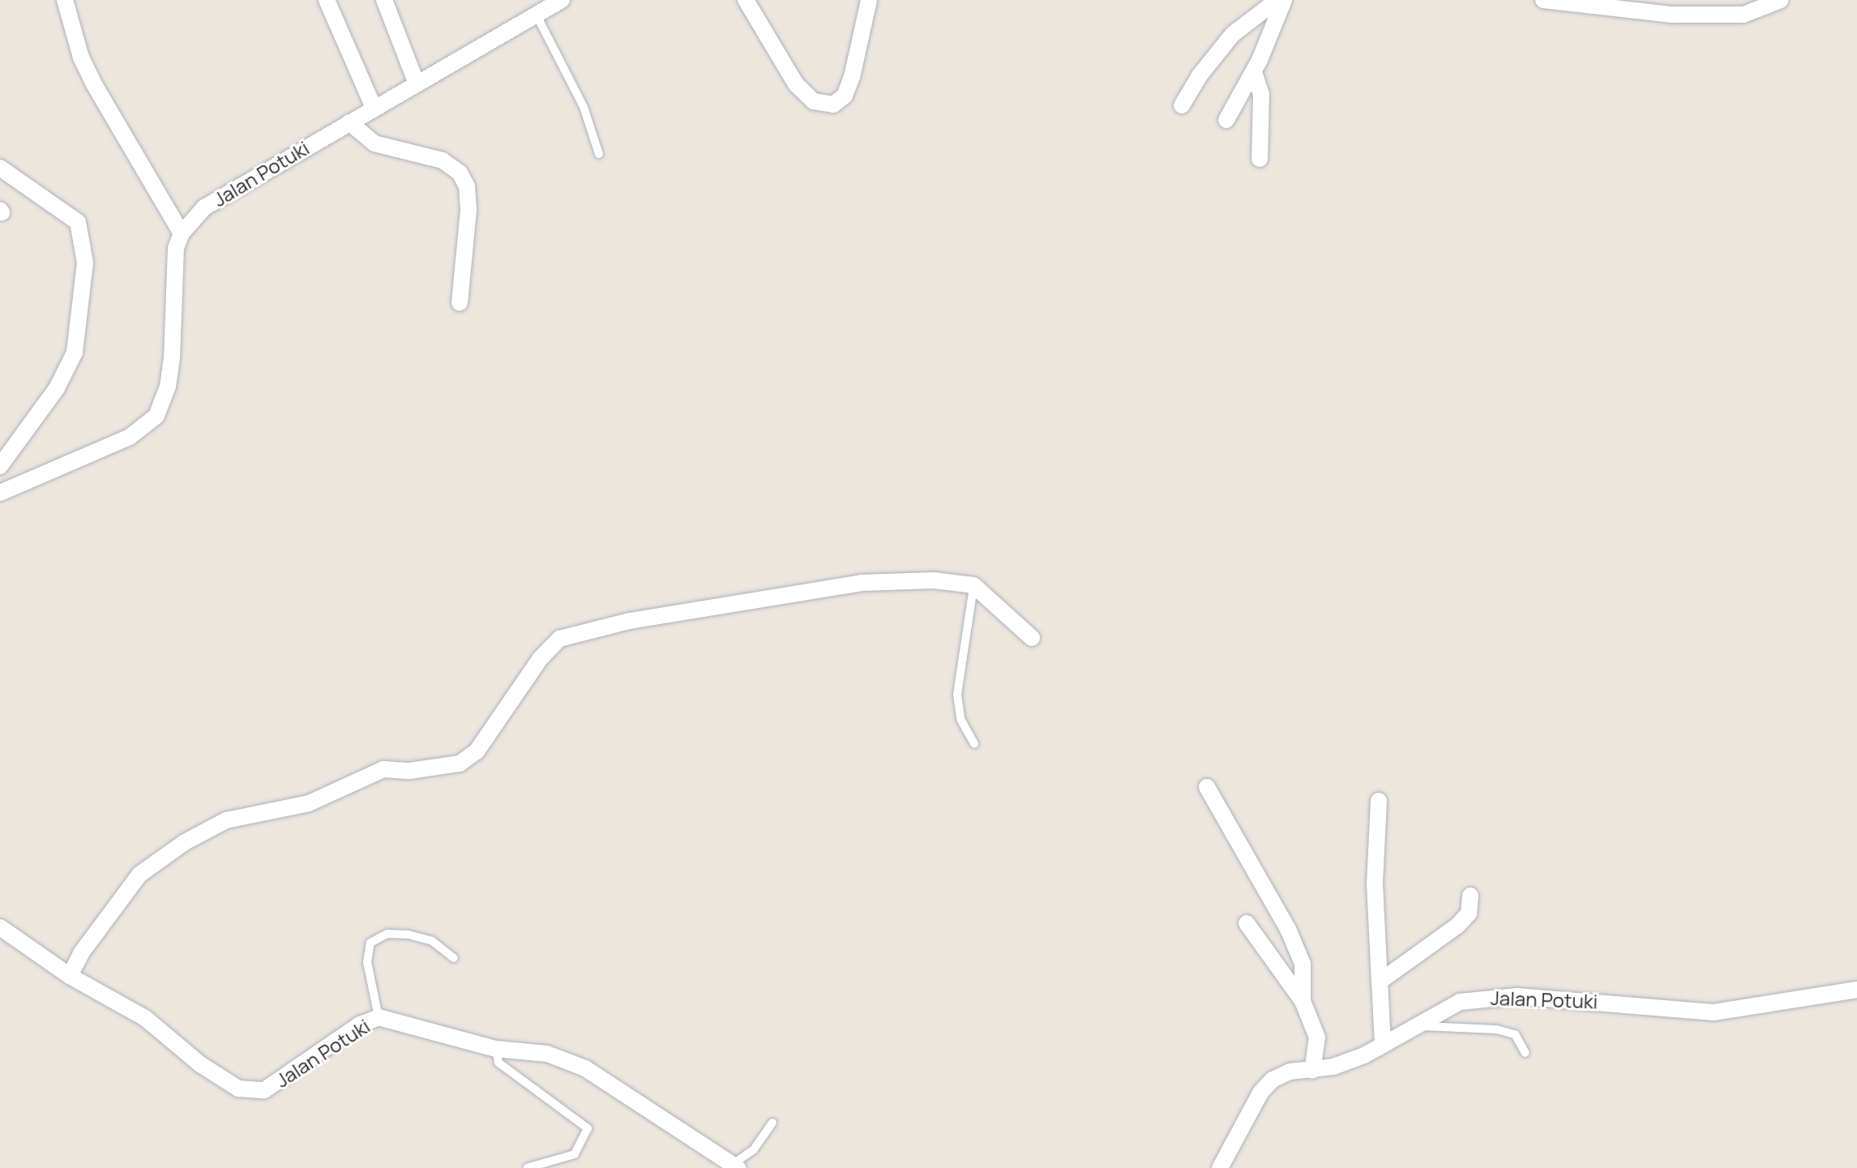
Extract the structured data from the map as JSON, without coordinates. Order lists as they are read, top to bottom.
{
  "streets": {
    "street": ["Jalan Potuki"]
  }
}
